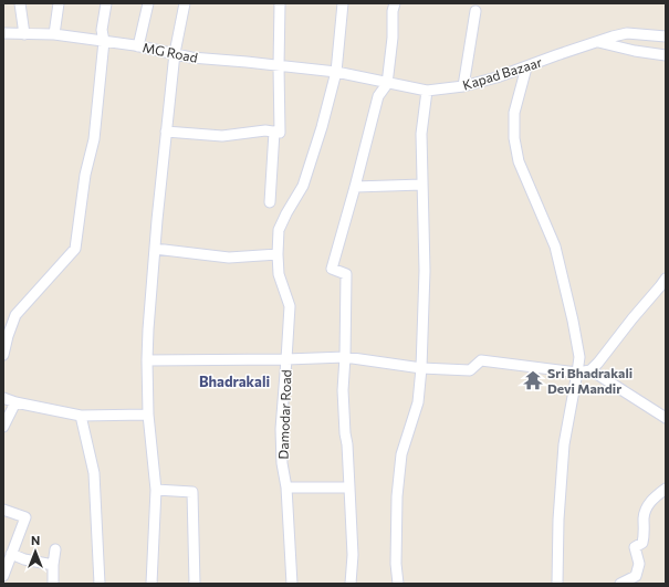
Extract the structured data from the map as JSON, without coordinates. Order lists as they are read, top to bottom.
{
  "streets": {
    "street": ["MG Road", "Kapad Bazaar", "Damodar Road"]
  },
  "crossings": [
    ["MG Road", "Kapad Bazaar"]
  ],
  "districts": ["Bhadrakali"],
  "places": {
    "temple": ["Sri Bhadrakali Devi Mandir"]
  },
  "north": "top"
}
